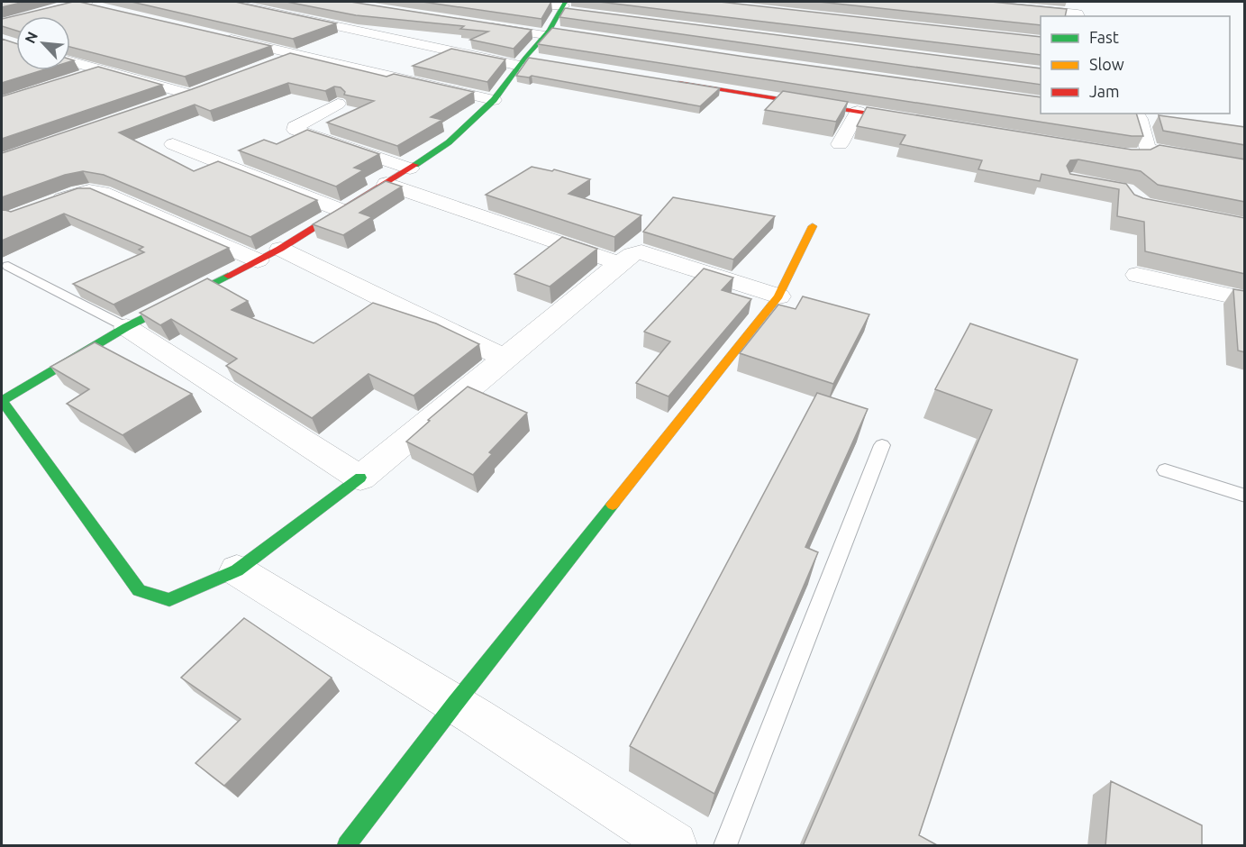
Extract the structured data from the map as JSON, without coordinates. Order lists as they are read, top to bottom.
{
  "legend": ["Fast", "Slow", "Jam"],
  "north": "top left"
}
